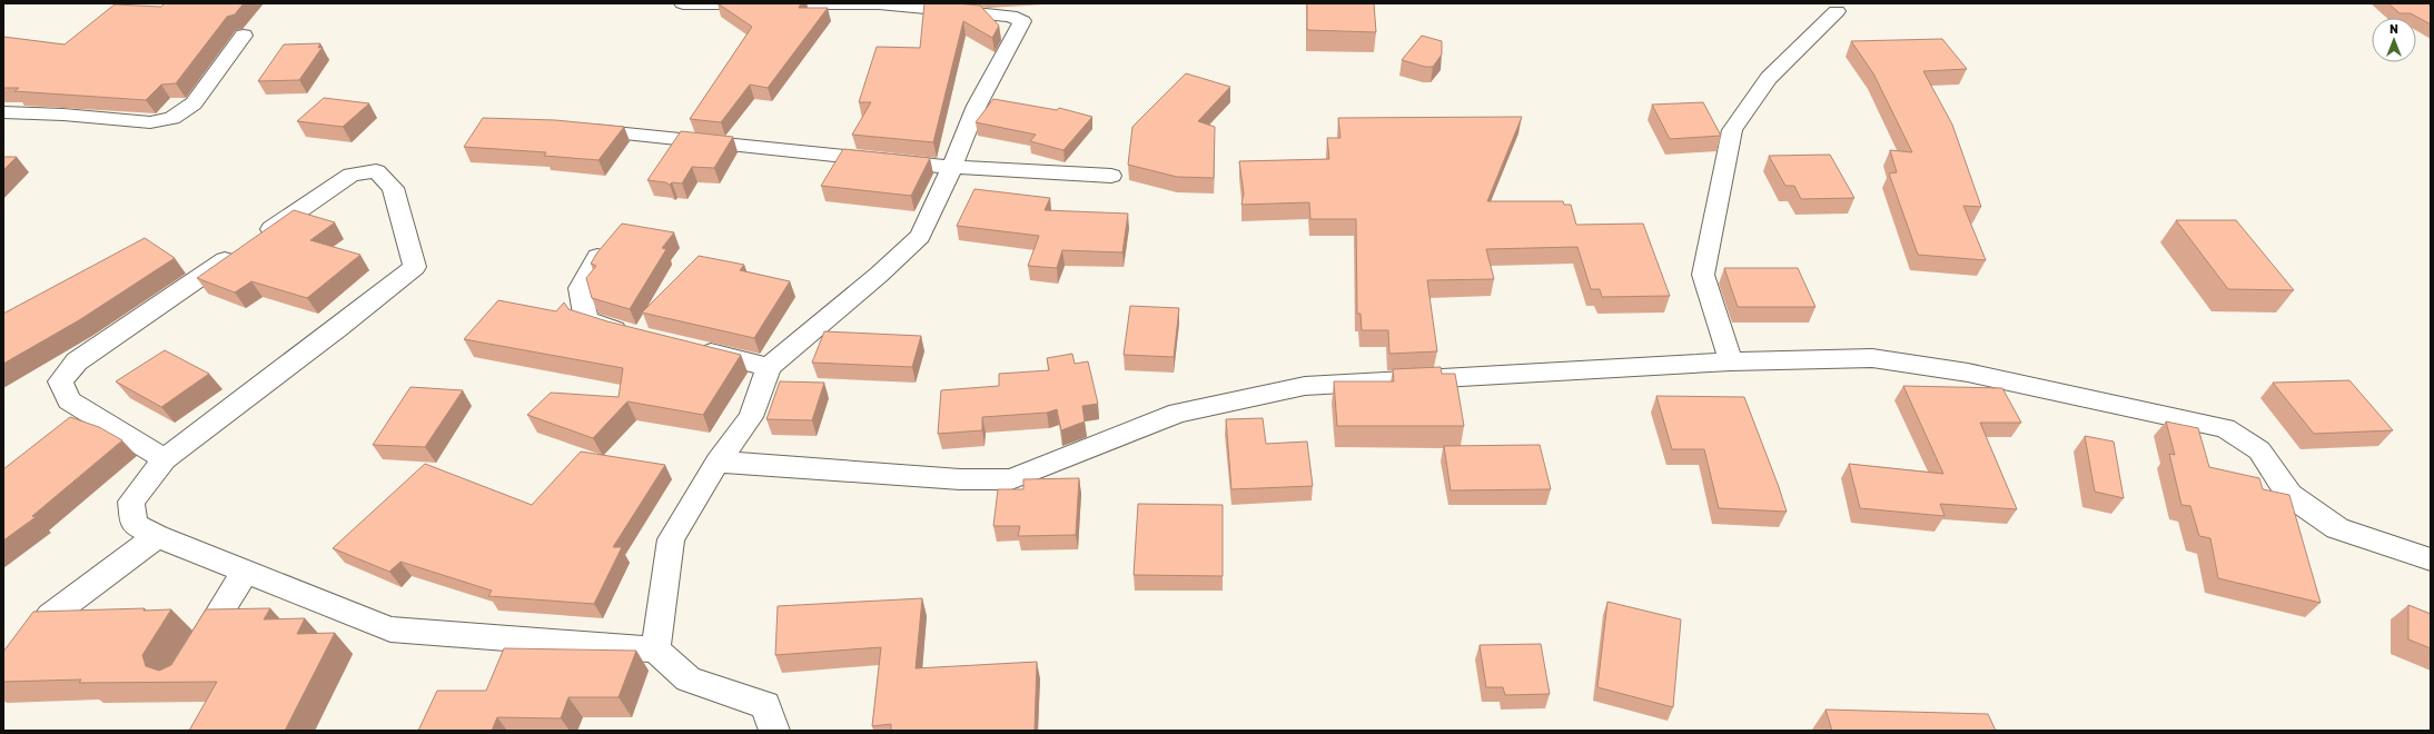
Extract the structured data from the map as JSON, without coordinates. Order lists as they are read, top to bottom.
{
  "north": "top"
}
